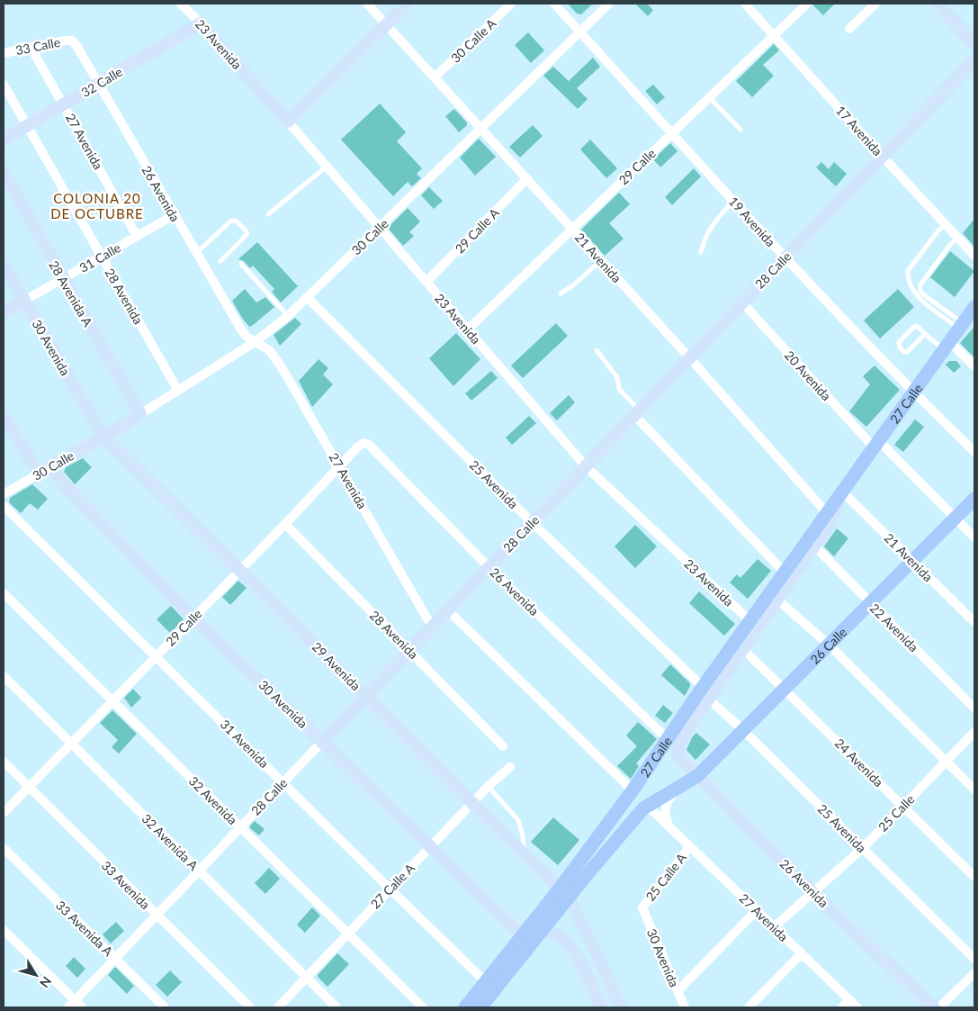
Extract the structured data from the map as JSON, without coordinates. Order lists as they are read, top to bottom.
{
  "streets": {
    "main road": ["27 Calle", "26 Calle"],
    "street": [
      "30 Calle A",
      "23 Avenida",
      "33 Calle",
      "32 Calle",
      "17 Avenida",
      "27 Avenida",
      "29 Calle",
      "26 Avenida",
      "19 Avenida",
      "29 Calle A",
      "30 Calle",
      "31 Calle",
      "21 Avenida",
      "28 Calle",
      "28 Avenida A",
      "28 Avenida",
      "30 Avenida",
      "20 Avenida",
      "25 Avenida",
      "22 Avenida",
      "29 Avenida",
      "31 Avenida",
      "24 Avenida",
      "32 Avenida",
      "25 Calle",
      "32 Avenida A",
      "25 Calle A",
      "33 Avenida",
      "27 Calle A",
      "33 Avenida A"
    ]
  },
  "crossings": [
    ["30 Calle A", "21 Avenida"],
    ["23 Avenida", "32 Calle"],
    ["23 Avenida", "29 Calle"],
    ["23 Avenida", "29 Calle A"],
    ["23 Avenida", "30 Calle"],
    ["23 Avenida", "28 Calle"],
    ["23 Avenida", "27 Calle"],
    ["33 Calle", "27 Avenida"],
    ["33 Calle", "26 Avenida"],
    ["32 Calle", "27 Avenida"],
    ["32 Calle", "26 Avenida"],
    ["32 Calle", "28 Avenida"],
    ["17 Avenida", "29 Calle"],
    ["17 Avenida", "28 Calle"],
    ["27 Avenida", "29 Calle"],
    ["27 Avenida", "26 Avenida"],
    ["27 Avenida", "30 Calle"],
    ["27 Avenida", "31 Calle"],
    ["27 Avenida", "28 Calle"],
    ["27 Avenida", "27 Calle"],
    ["27 Avenida", "25 Calle"],
    ["27 Avenida", "25 Calle A"],
    ["29 Calle", "26 Avenida"],
    ["29 Calle", "19 Avenida"],
    ["29 Calle", "21 Avenida"],
    ["29 Calle", "28 Avenida"],
    ["29 Calle", "30 Avenida"],
    ["29 Calle", "29 Avenida"],
    ["29 Calle", "31 Avenida"],
    ["29 Calle", "32 Avenida"],
    ["29 Calle", "32 Avenida A"],
    ["29 Calle", "33 Avenida"],
    ["26 Avenida", "30 Calle"],
    ["26 Avenida", "31 Calle"],
    ["26 Avenida", "28 Calle"],
    ["26 Avenida", "27 Calle"],
    ["26 Avenida", "26 Calle"],
    ["26 Avenida", "25 Calle"],
    ["19 Avenida", "30 Calle"],
    ["19 Avenida", "28 Calle"],
    ["19 Avenida", "27 Calle"],
    ["29 Calle A", "21 Avenida"],
    ["30 Calle", "21 Avenida"],
    ["30 Calle", "28 Avenida A"],
    ["30 Calle", "28 Avenida"],
    ["30 Calle", "30 Avenida"],
    ["30 Calle", "25 Avenida"],
    ["30 Calle", "29 Avenida"],
    ["31 Calle", "28 Avenida A"],
    ["31 Calle", "28 Avenida"],
    ["31 Calle", "30 Avenida"],
    ["21 Avenida", "28 Calle"],
    ["21 Avenida", "27 Calle"],
    ["21 Avenida", "26 Calle"],
    ["28 Calle", "28 Avenida"],
    ["28 Calle", "30 Avenida"],
    ["28 Calle", "20 Avenida"],
    ["28 Calle", "25 Avenida"],
    ["28 Calle", "29 Avenida"],
    ["28 Calle", "31 Avenida"],
    ["28 Calle", "32 Avenida"],
    ["28 Calle", "32 Avenida A"],
    ["28 Calle", "33 Avenida"],
    ["28 Calle", "33 Avenida A"],
    ["30 Avenida", "27 Calle"],
    ["30 Avenida", "29 Avenida"],
    ["30 Avenida", "25 Calle A"],
    ["30 Avenida", "27 Calle A"],
    ["20 Avenida", "27 Calle"],
    ["20 Avenida", "26 Calle"],
    ["27 Calle", "25 Avenida"],
    ["27 Calle", "22 Avenida"],
    ["27 Calle", "26 Calle"],
    ["27 Calle", "29 Avenida"],
    ["27 Calle", "31 Avenida"],
    ["27 Calle", "24 Avenida"],
    ["25 Avenida", "26 Calle"],
    ["25 Avenida", "25 Calle"],
    ["22 Avenida", "26 Calle"],
    ["26 Calle", "24 Avenida"],
    ["29 Avenida", "27 Calle A"],
    ["31 Avenida", "27 Calle A"],
    ["24 Avenida", "25 Calle"],
    ["32 Avenida", "27 Calle A"],
    ["32 Avenida A", "27 Calle A"]
  ],
  "districts": ["COLONIA 20 DE OCTUBRE"],
  "north": "bottom right"
}
